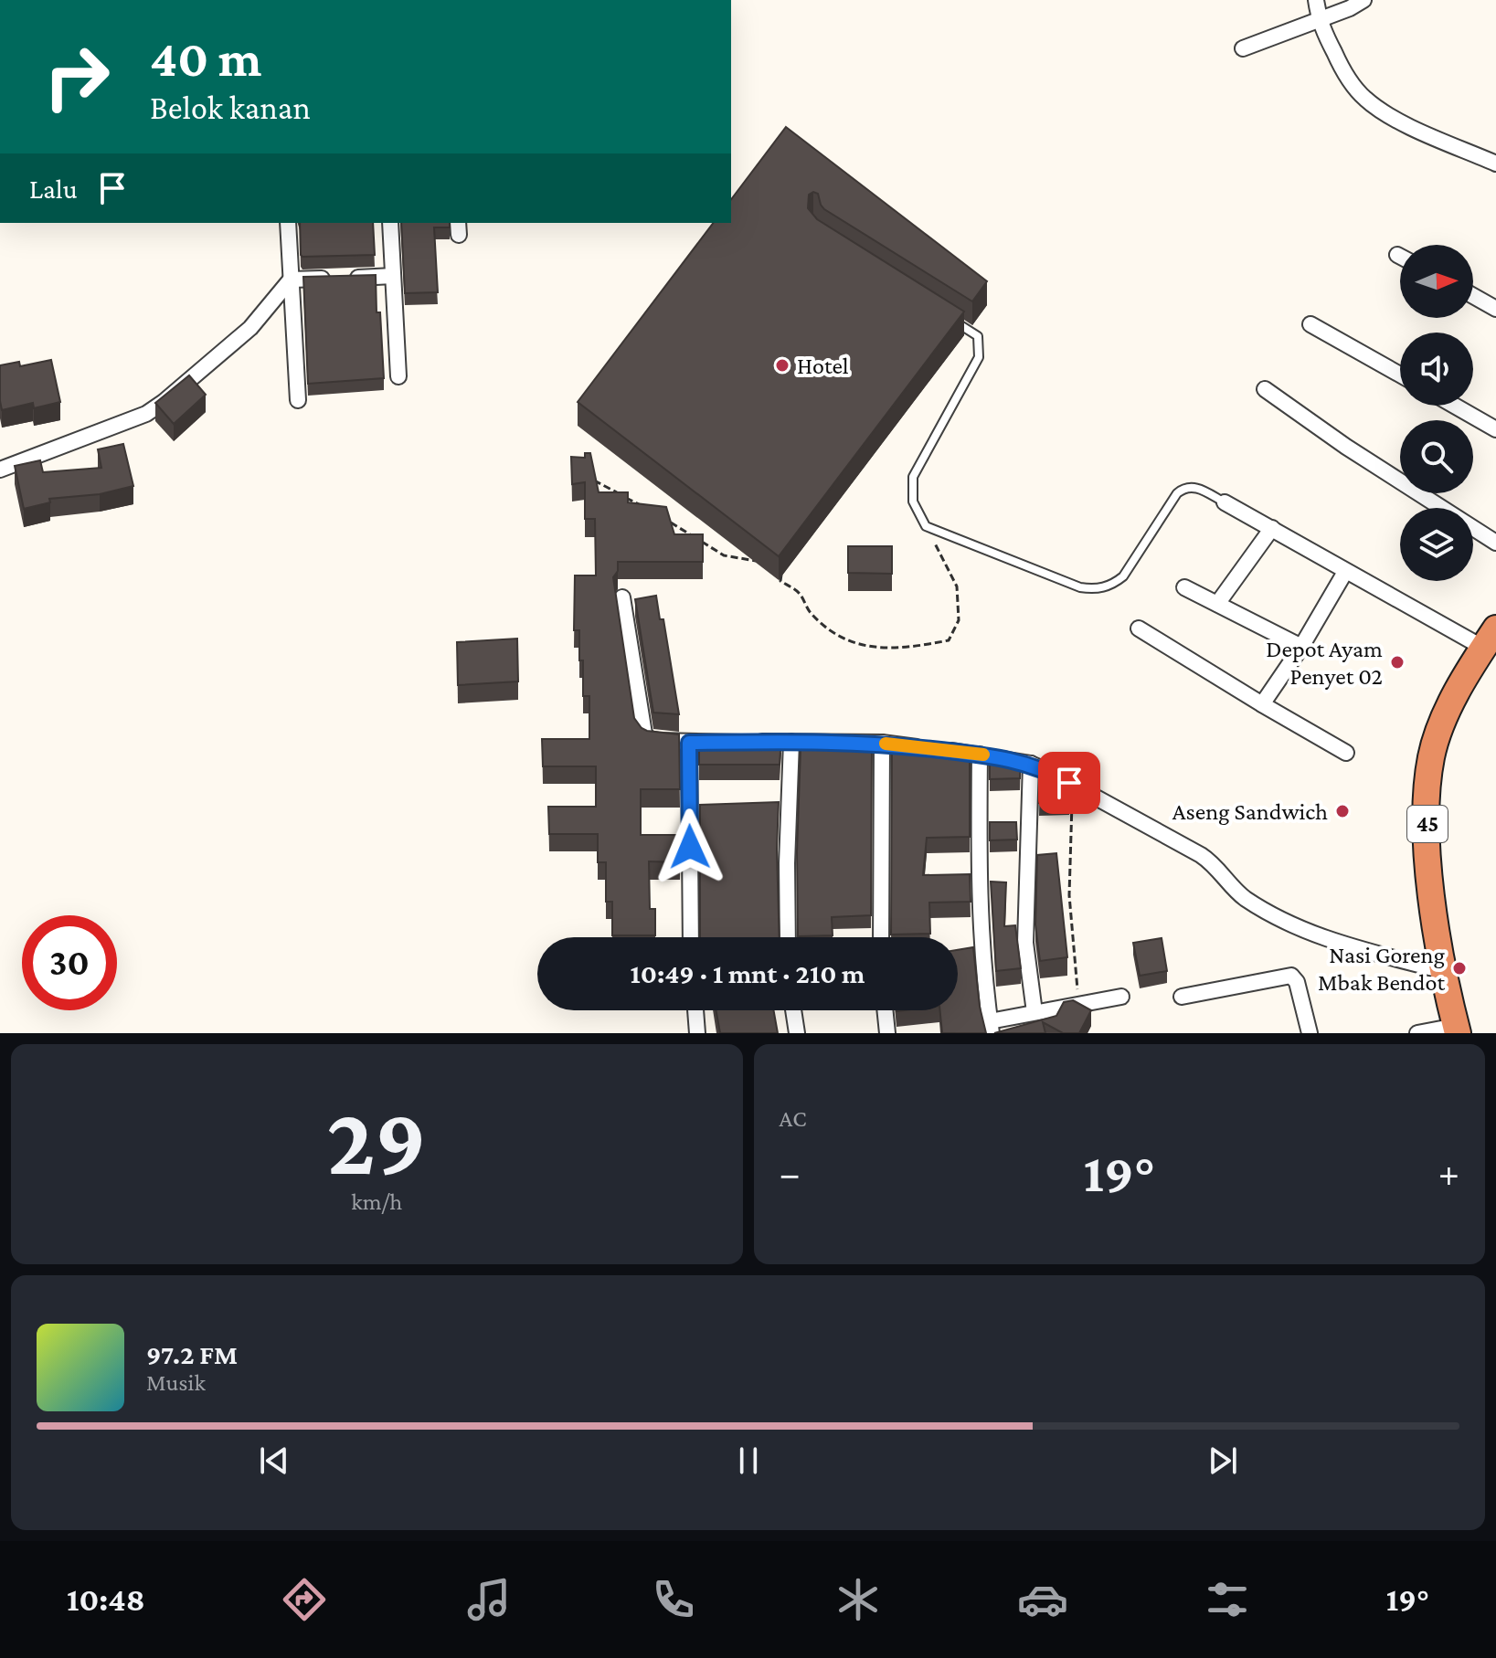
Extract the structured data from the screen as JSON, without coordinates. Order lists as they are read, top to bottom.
{
  "streets": {
    "highway": ["45"]
  },
  "places": [
    "Hotel",
    "Depot Ayam Penyet 02",
    "Aseng Sandwich",
    "Nasi Goreng Mbak Bendot"
  ],
  "north": "right",
  "page": {
    "turn": ["40 m", "Belok kanan"],
    "then": "Lalu",
    "limit": "30",
    "trip": "10:49 · 1 mnt · 210 m",
    "tile": [
      ["29", "km/h"],
      "AC"
    ],
    "heat": ["−", "19°", "+"],
    "song": ["97.2 FM", "Musik"],
    "tabs": ["10:48", "19°"]
  }
}
